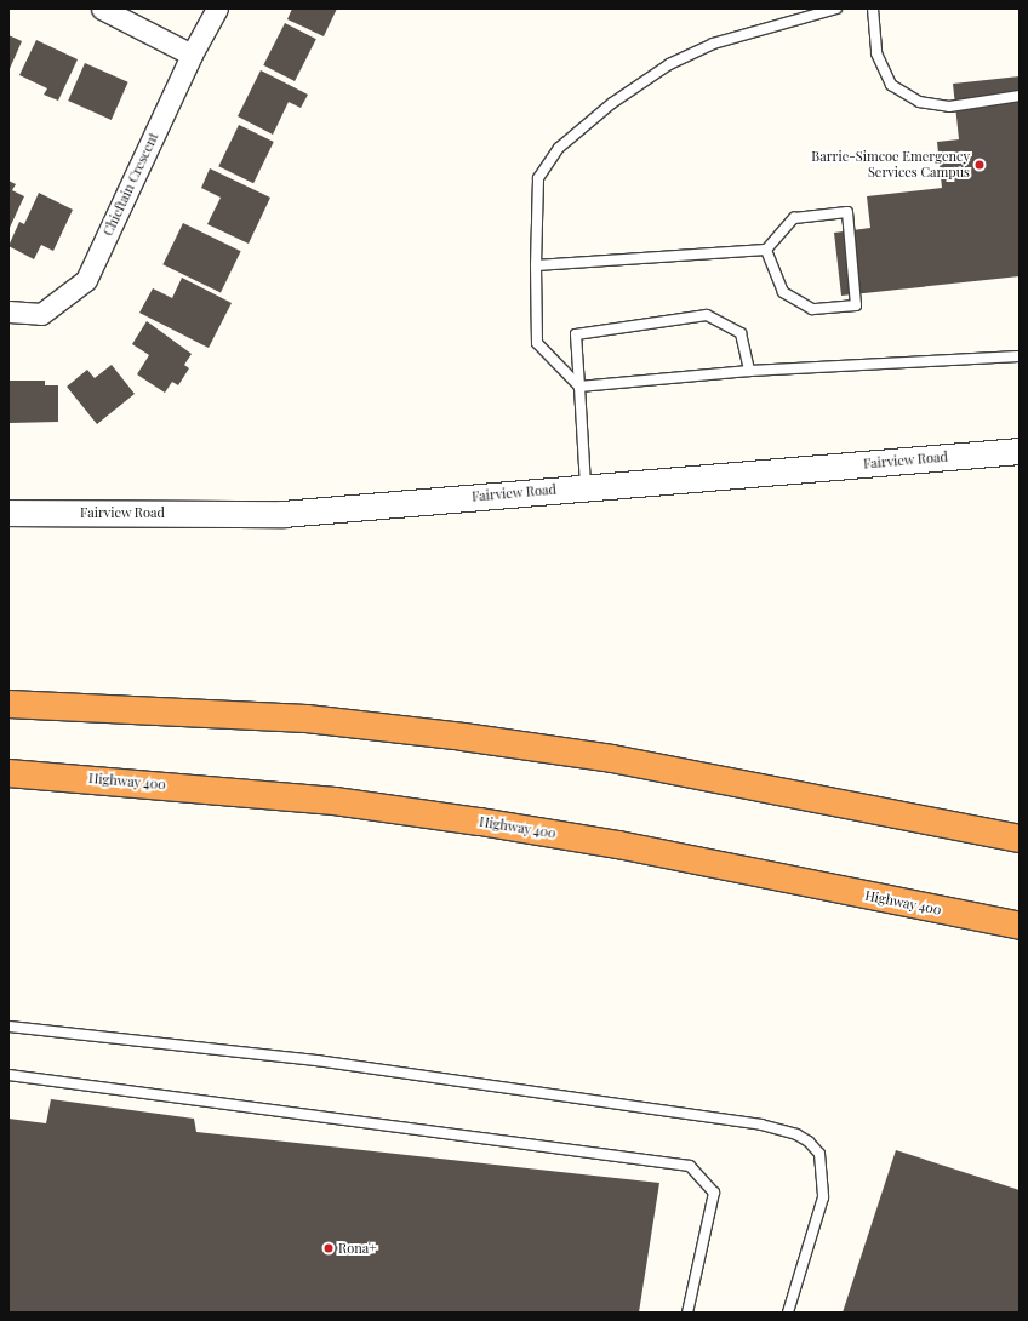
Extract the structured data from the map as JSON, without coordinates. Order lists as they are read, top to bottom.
{
  "streets": {
    "highway": ["Highway 400"],
    "street": ["Chieftain Crescent", "Fairview Road"]
  },
  "places": ["Barrie-Simcoe Emergency Services Campus", "Rona+"]
}
